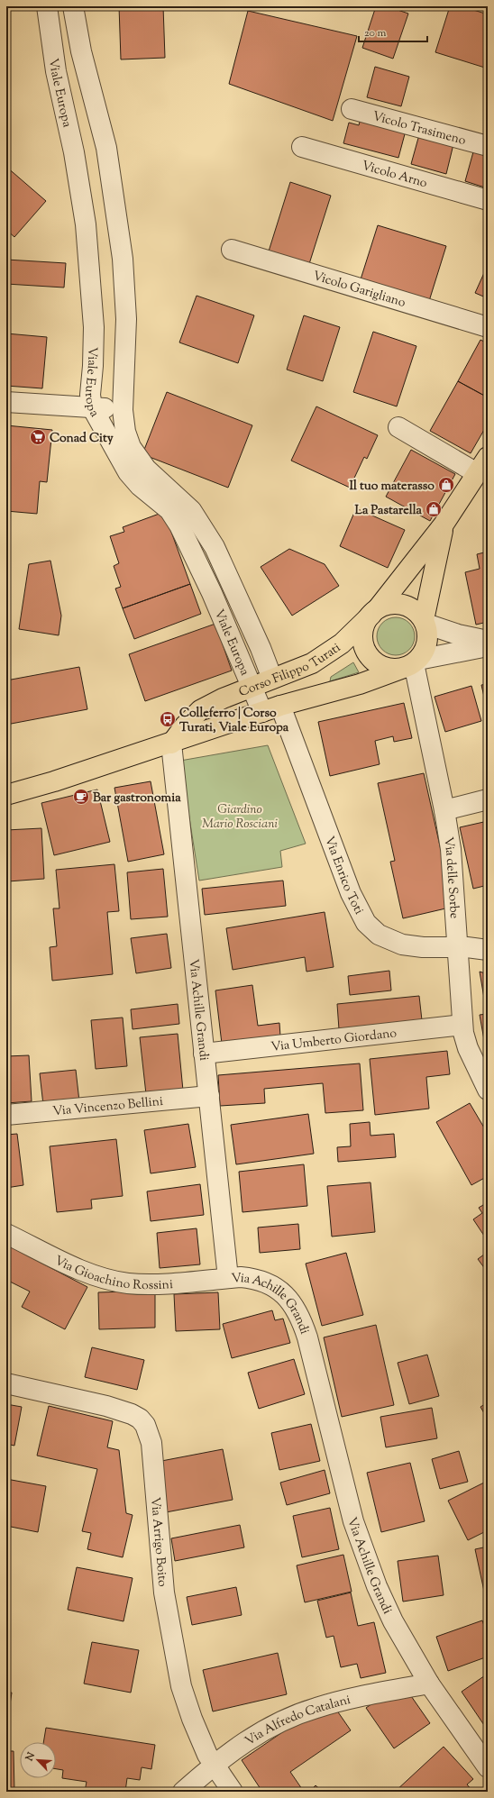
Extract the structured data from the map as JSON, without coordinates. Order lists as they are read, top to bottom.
{
  "streets": {
    "main road": ["Corso Filippo Turati"],
    "street": [
      "Viale Europa",
      "Vicolo Trasimeno",
      "Vicolo Arno",
      "Vicolo Garigliano",
      "Via Enrico Toti",
      "Via delle Sorbe",
      "Via Achille Grandi",
      "Via Umberto Giordano",
      "Via Vincenzo Bellini",
      "Via Gioachino Rossini",
      "Via Arrigo Boito",
      "Via Alfredo Catalani"
    ]
  },
  "crossings": [
    ["Viale Europa", "Corso Filippo Turati"],
    ["Viale Europa", "Via Enrico Toti"],
    ["Corso Filippo Turati", "Via delle Sorbe"],
    ["Corso Filippo Turati", "Via Achille Grandi"],
    ["Via Enrico Toti", "Via delle Sorbe"],
    ["Via delle Sorbe", "Via Umberto Giordano"],
    ["Via Achille Grandi", "Via Umberto Giordano"],
    ["Via Achille Grandi", "Via Vincenzo Bellini"],
    ["Via Achille Grandi", "Via Gioachino Rossini"],
    ["Via Achille Grandi", "Via Alfredo Catalani"],
    ["Via Arrigo Boito", "Via Alfredo Catalani"]
  ],
  "parks": ["Giardino Mario Rosciani"],
  "places": {
    "supermarket": ["Conad City"],
    "shop": ["Il tuo materasso", "La Pastarella"],
    "bus stop": ["Colleferro | Corso Turati, Viale Europa"],
    "cafe": ["Bar gastronomia"]
  },
  "scale_bar": "20 m",
  "north": "top left"
}
